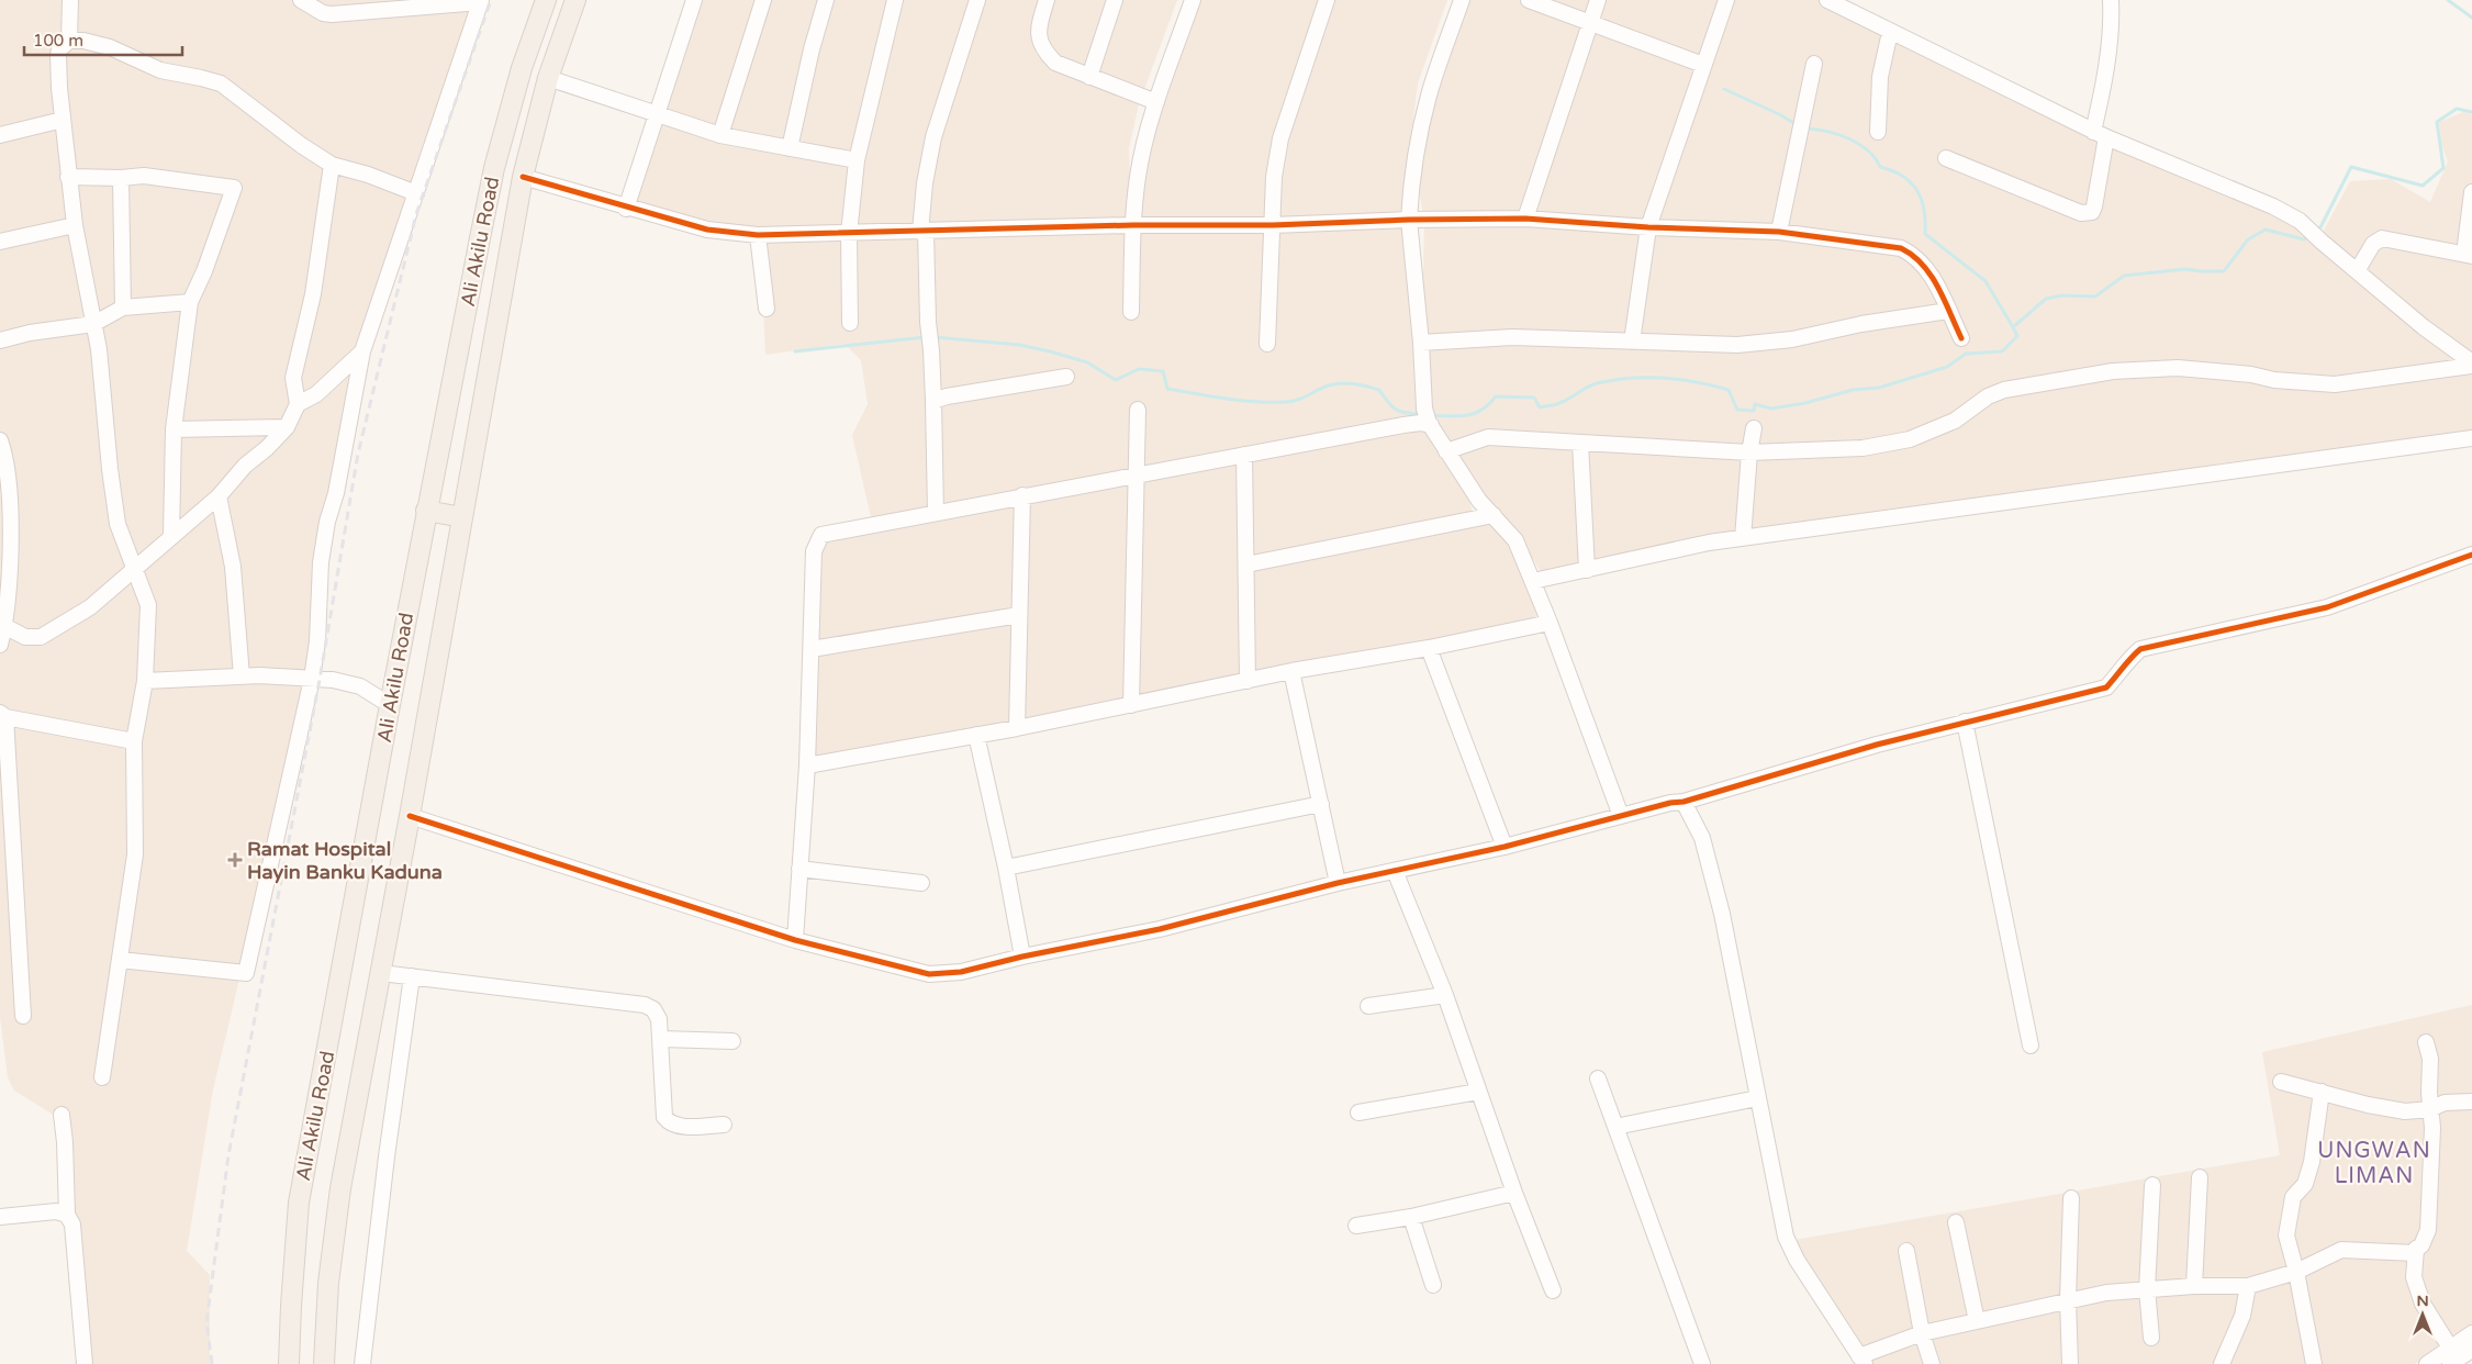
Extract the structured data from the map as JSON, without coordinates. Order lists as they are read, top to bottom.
{
  "streets": {
    "main road": ["Ali Akilu Road"]
  },
  "districts": ["UNGWAN LIMAN"],
  "places": {
    "health": ["Ramat Hospital Hayin Banku Kaduna"]
  },
  "scale_bar": "100 m",
  "north": "top"
}
